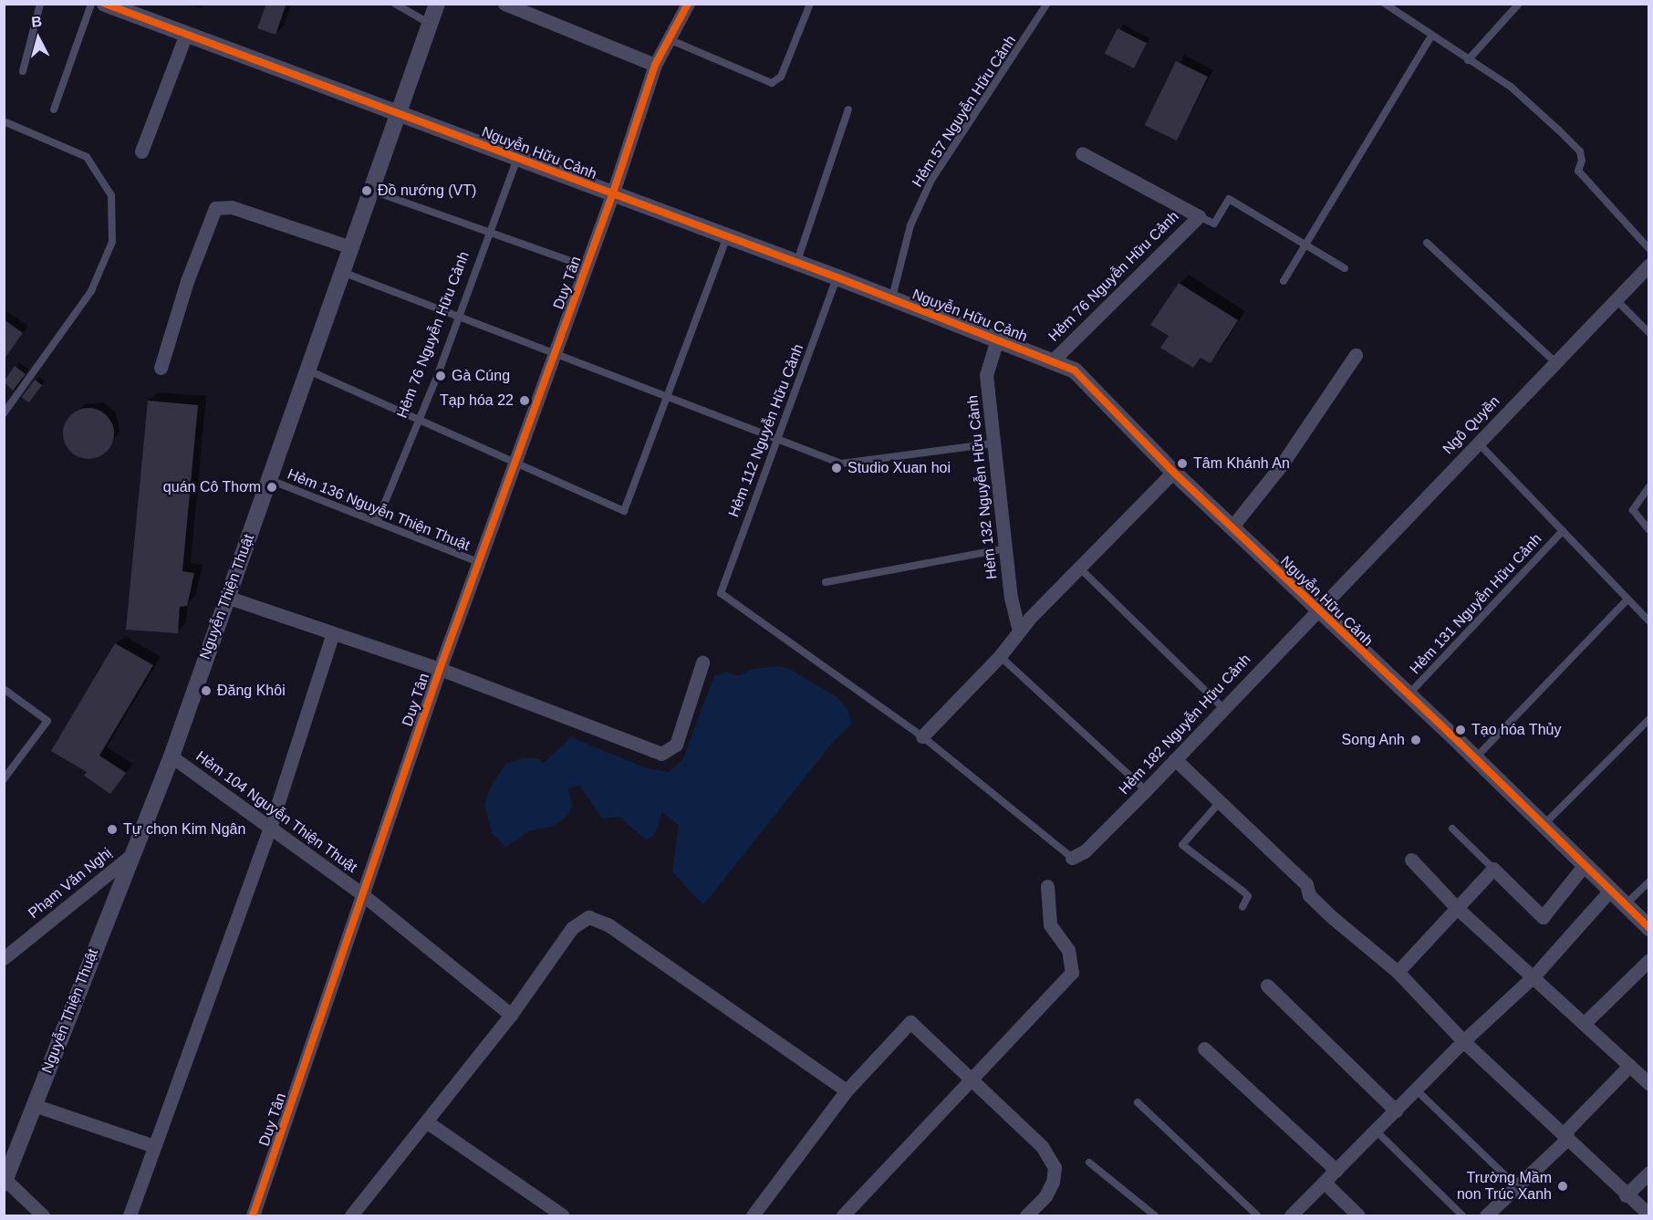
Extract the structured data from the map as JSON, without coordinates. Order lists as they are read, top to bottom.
{
  "streets": {
    "street": [
      "Nguyễn Hữu Cảnh",
      "Hẻm 76 Nguyễn Hữu Cảnh",
      "Duy Tân",
      "Ngô Quyền",
      "Hẻm 132 Nguyễn Hữu Cảnh",
      "Nguyễn Thiện Thuật",
      "Hẻm 182 Nguyễn Hữu Cảnh",
      "Hẻm 104 Nguyễn Thiện Thuật",
      "Phạm Văn Nghị"
    ],
    "lane": [
      "Hẻm 57 Nguyễn Hữu Cảnh",
      "Hẻm 112 Nguyễn Hữu Cảnh",
      "Hẻm 136 Nguyễn Thiện Thuật",
      "Hẻm 131 Nguyễn Hữu Cảnh"
    ]
  },
  "crossings": [
    ["Hẻm 57 Nguyễn Hữu Cảnh", "Nguyễn Hữu Cảnh"],
    ["Nguyễn Hữu Cảnh", "Hẻm 76 Nguyễn Hữu Cảnh"],
    ["Nguyễn Hữu Cảnh", "Duy Tân"],
    ["Nguyễn Hữu Cảnh", "Ngô Quyền"],
    ["Nguyễn Hữu Cảnh", "Hẻm 112 Nguyễn Hữu Cảnh"],
    ["Nguyễn Hữu Cảnh", "Hẻm 132 Nguyễn Hữu Cảnh"],
    ["Nguyễn Hữu Cảnh", "Nguyễn Thiện Thuật"],
    ["Nguyễn Hữu Cảnh", "Hẻm 131 Nguyễn Hữu Cảnh"],
    ["Nguyễn Hữu Cảnh", "Hẻm 182 Nguyễn Hữu Cảnh"],
    ["Hẻm 76 Nguyễn Hữu Cảnh", "Hẻm 136 Nguyễn Thiện Thuật"],
    ["Duy Tân", "Hẻm 136 Nguyễn Thiện Thuật"],
    ["Duy Tân", "Hẻm 104 Nguyễn Thiện Thuật"],
    ["Ngô Quyền", "Hẻm 182 Nguyễn Hữu Cảnh"],
    ["Hẻm 136 Nguyễn Thiện Thuật", "Nguyễn Thiện Thuật"],
    ["Nguyễn Thiện Thuật", "Hẻm 104 Nguyễn Thiện Thuật"],
    ["Nguyễn Thiện Thuật", "Phạm Văn Nghị"]
  ],
  "places": [
    "Đồ nướng (VT)",
    "Gà Cúng",
    "Tạp hóa 22",
    "Tâm Khánh An",
    "Studio Xuan hoi",
    "quán Cô Thơm",
    "Đăng Khôi",
    "Tạo hóa Thủy",
    "Song Anh",
    "Tự chọn Kim Ngân",
    "Trường Mầm non Trúc Xanh"
  ],
  "north": "top"
}
